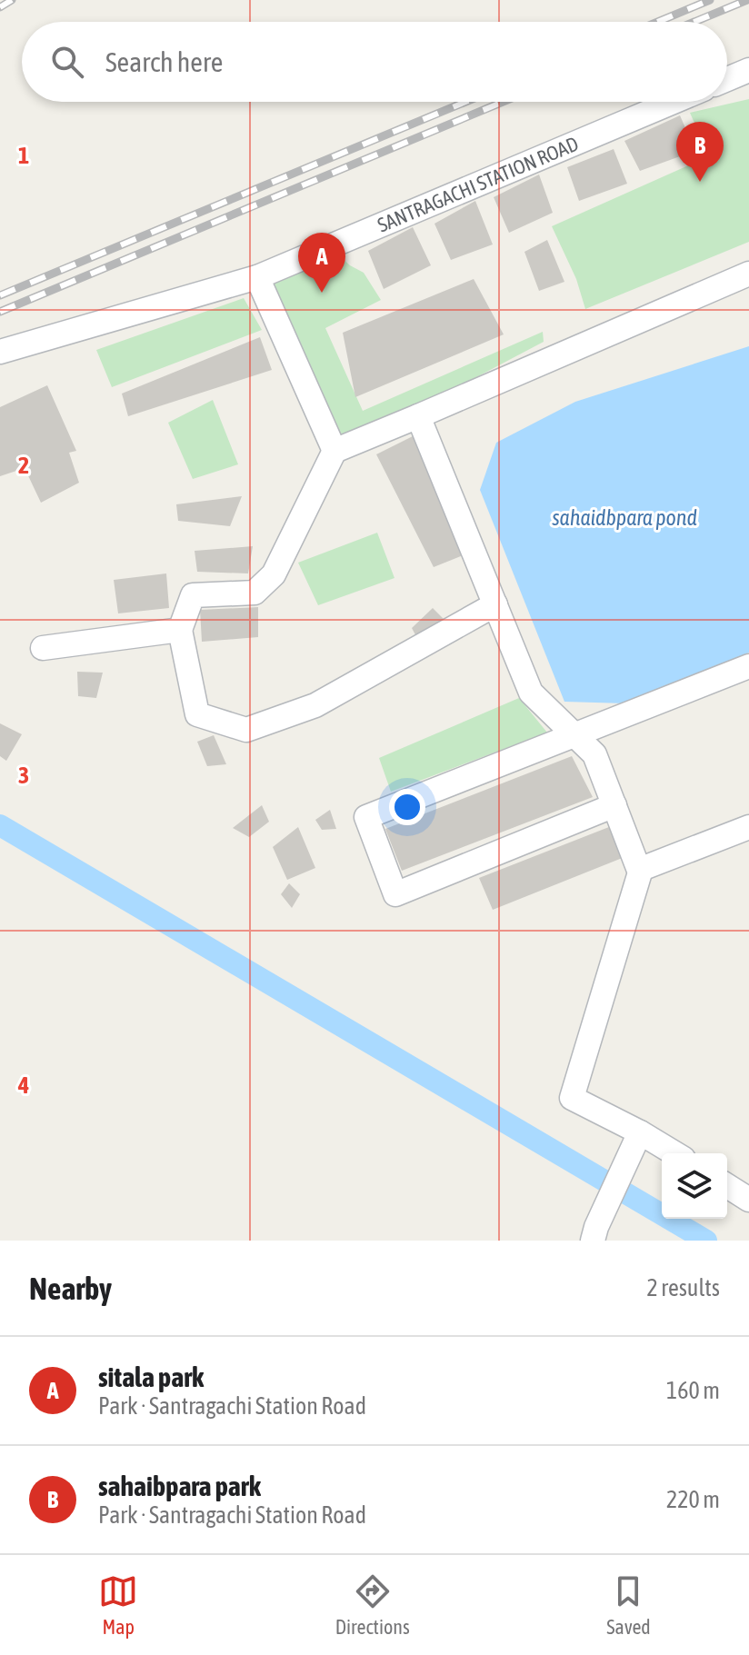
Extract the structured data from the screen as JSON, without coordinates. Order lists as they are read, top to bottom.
{
  "streets": {
    "street": ["SANTRAGACHI STATION ROAD"]
  },
  "water": ["sahaidbpara pond"],
  "page": {
    "search": "Search here",
    "pins": ["B", "A"],
    "heading": ["Nearby", "2 results"],
    "list": [
      {
        "mark": "A",
        "name": "sitala park",
        "note": "Park · Santragachi Station Road",
        "value": "160 m"
      },
      {
        "mark": "B",
        "name": "sahaibpara park",
        "note": "Park · Santragachi Station Road",
        "value": "220 m"
      }
    ],
    "nav": ["Map", "Directions", "Saved"]
  },
  "grid": {
    "rows": [
      "1",
      "2",
      "3",
      "4"
    ]
  }
}
